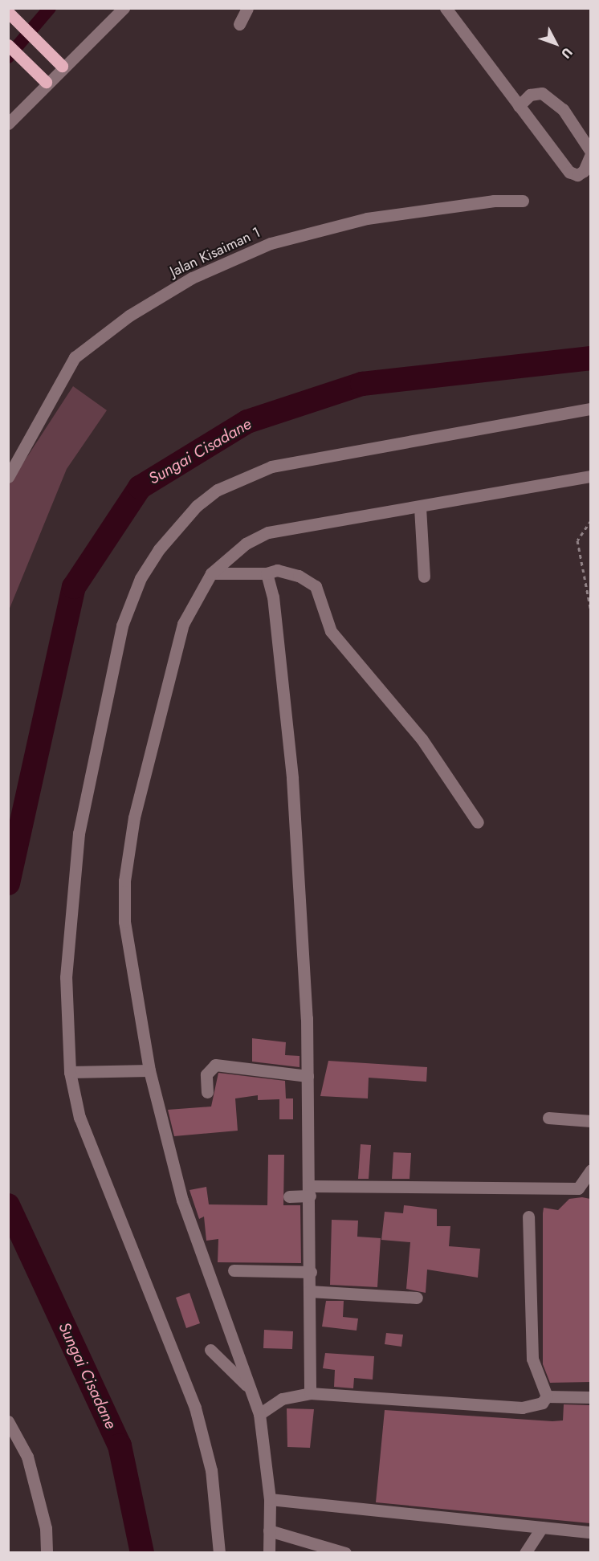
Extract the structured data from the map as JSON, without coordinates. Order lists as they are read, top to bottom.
{
  "streets": {
    "street": ["Jalan Kisaiman 1"]
  },
  "water": ["Sungai Cisadane"],
  "north": "bottom right"
}
